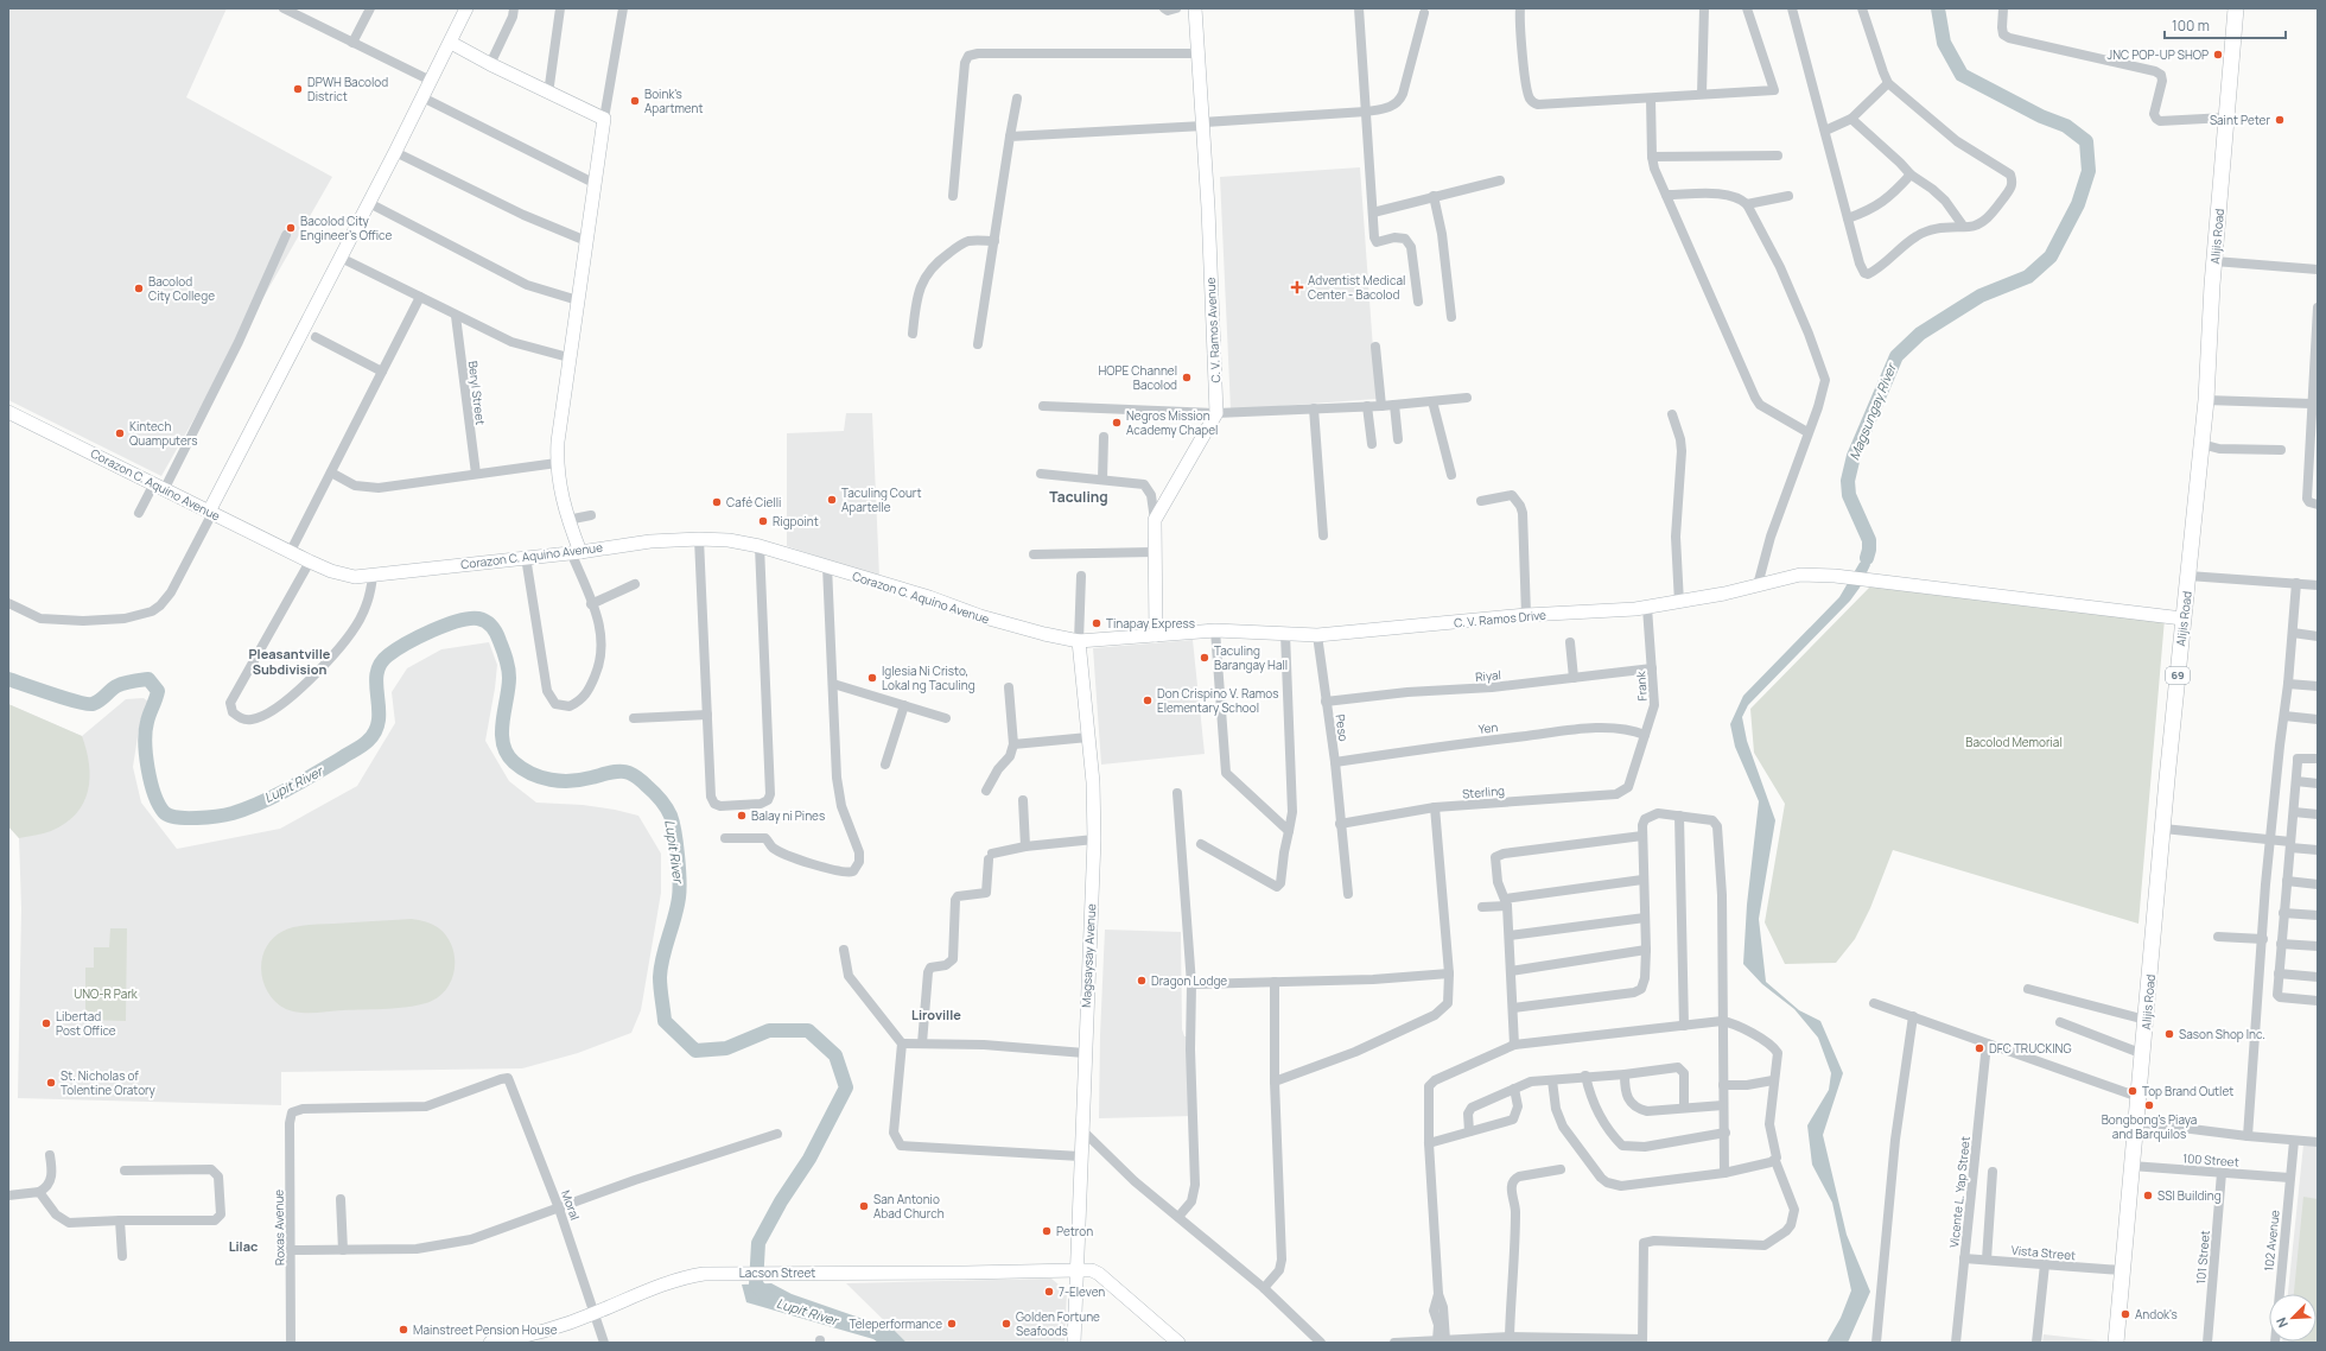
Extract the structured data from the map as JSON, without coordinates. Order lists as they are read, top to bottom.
{
  "streets": {
    "main road": ["Alijis Road", "69"],
    "street": [
      "C. V. Ramos Avenue",
      "Beryl Street",
      "Corazon C. Aquino Avenue",
      "C. V. Ramos Drive",
      "Riyal",
      "Frank",
      "Peso",
      "Yen",
      "Sterling",
      "Magsaysay Avenue",
      "100 Street",
      "Vicente L. Yap Street",
      "Moral",
      "Roxas Avenue",
      "102 Avenue",
      "Vista Street",
      "101 Street",
      "Lacson Street"
    ]
  },
  "crossings": [
    ["Alijis Road", "C. V. Ramos Drive"],
    ["Alijis Road", "100 Street"],
    ["Alijis Road", "Vista Street"],
    ["Corazon C. Aquino Avenue", "C. V. Ramos Drive"],
    ["Corazon C. Aquino Avenue", "Magsaysay Avenue"],
    ["C. V. Ramos Drive", "Frank"],
    ["C. V. Ramos Drive", "Peso"],
    ["C. V. Ramos Drive", "Magsaysay Avenue"],
    ["Riyal", "Frank"],
    ["Riyal", "Peso"],
    ["Frank", "Yen"],
    ["Frank", "Sterling"],
    ["Peso", "Yen"],
    ["Peso", "Sterling"],
    ["Magsaysay Avenue", "Lacson Street"],
    ["100 Street", "102 Avenue"],
    ["100 Street", "101 Street"],
    ["Vicente L. Yap Street", "Vista Street"],
    ["Moral", "Roxas Avenue"],
    ["Moral", "Lacson Street"]
  ],
  "districts": [
    "Taculing",
    "Pleasantville Subdivision",
    "Liroville",
    "Lilac"
  ],
  "water": ["Magsungay River", "Lupit River"],
  "parks": ["Bacolod Memorial", "UNO-R Park"],
  "places": {
    "other": [
      "JNC POP-UP SHOP",
      "DPWH Bacolod District",
      "Boink's Apartment",
      "Saint Peter",
      "Bacolod City Engineer's Office",
      "Bacolod City College",
      "HOPE Channel Bacolod",
      "Negros Mission Academy Chapel",
      "Kintech Quamputers",
      "Taculing Court Apartelle",
      "Café Cielli",
      "Rigpoint",
      "Tinapay Express",
      "Taculing Barangay Hall",
      "Iglesia Ni Cristo, Lokal ng Taculing",
      "Don Crispino V. Ramos Elementary School",
      "Balay ni Pines",
      "Dragon Lodge",
      "Libertad Post Office",
      "Sason Shop Inc.",
      "DFC TRUCKING",
      "St. Nicholas of Tolentine Oratory",
      "Top Brand Outlet",
      "Bongbong's Piaya and Barquilos",
      "SSI Building",
      "San Antonio Abad Church",
      "Petron",
      "7-Eleven",
      "Andok's",
      "Teleperformance",
      "Golden Fortune Seafoods",
      "Mainstreet Pension House"
    ],
    "health": ["Adventist Medical Center - Bacolod"]
  },
  "scale_bar": "100 m",
  "north": "bottom left"
}
